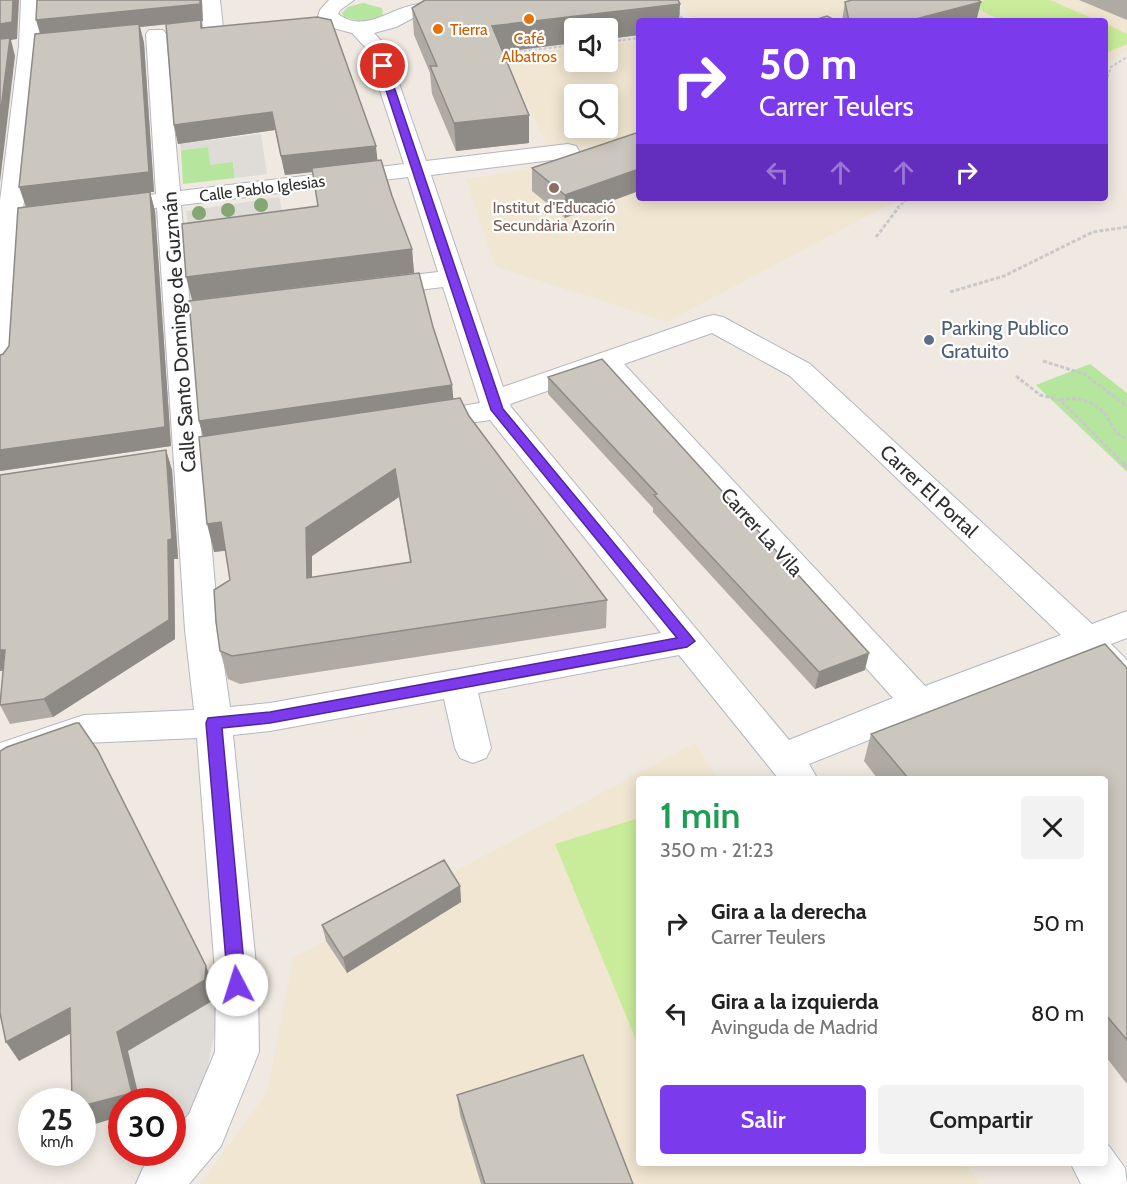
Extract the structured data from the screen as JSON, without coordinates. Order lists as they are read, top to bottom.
{
  "streets": {
    "street": [
      "Calle Pablo Iglesias",
      "Calle Santo Domingo de Guzmán",
      "Carrer El Portal",
      "Carrer La Vila"
    ]
  },
  "crossings": [
    ["Calle Pablo Iglesias", "Calle Santo Domingo de Guzmán"],
    ["Carrer El Portal", "Carrer La Vila"]
  ],
  "places": [
    "Café Albatros",
    "Tierra",
    "Institut d'Educació Secundària Azorín",
    "Parking Publico Gratuito"
  ],
  "page": {
    "turn": ["50 m", "Carrer Teulers"],
    "heading": ["1 min", "350 m · 21:23"],
    "list": [
      {
        "name": "Gira a la derecha",
        "note": "Carrer Teulers",
        "value": "50 m"
      },
      {
        "name": "Gira a la izquierda",
        "note": "Avinguda de Madrid",
        "value": "80 m"
      }
    ],
    "buttons": ["Salir", "Compartir"],
    "speed": "25 km/h",
    "limit": "30"
  }
}
